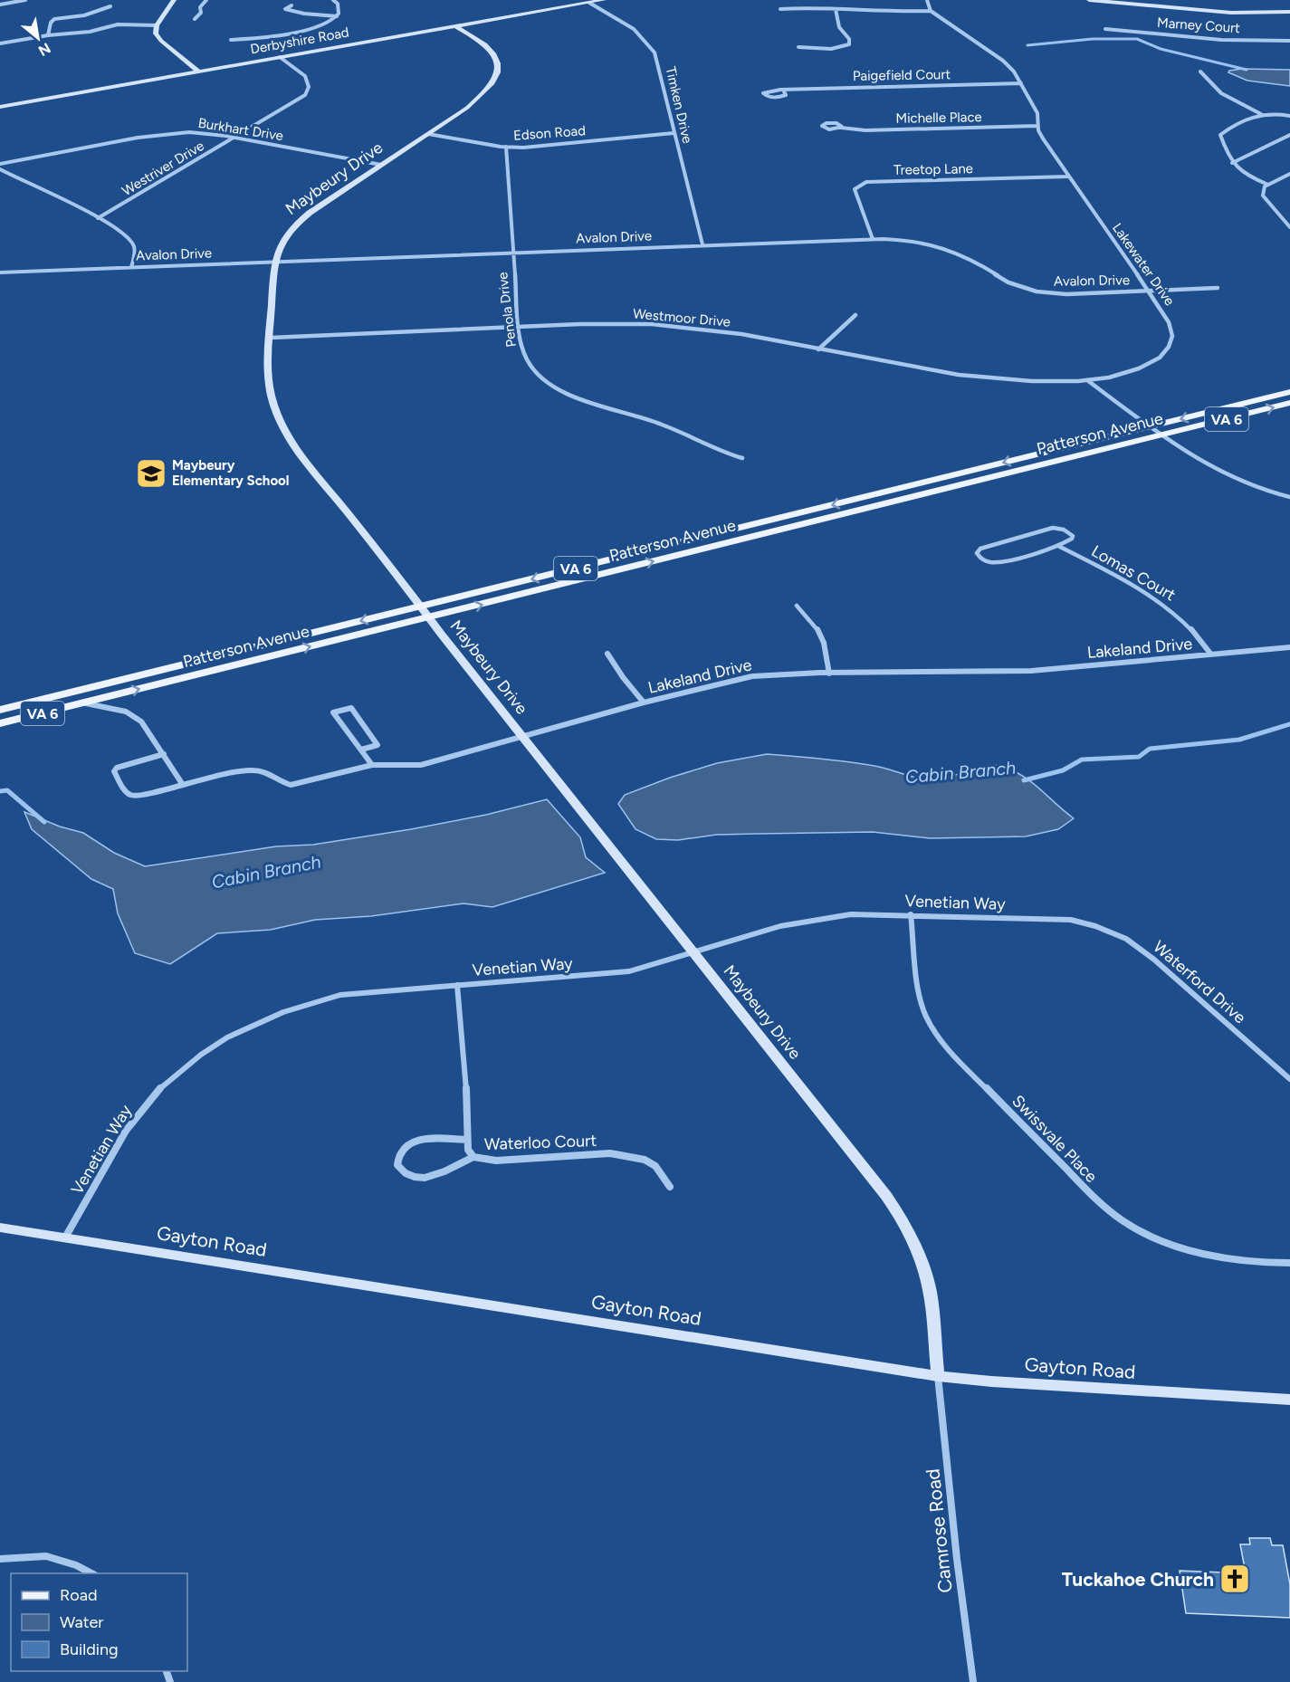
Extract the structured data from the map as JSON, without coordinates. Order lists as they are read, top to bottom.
{
  "streets": {
    "main road": ["VA 6", "Patterson Avenue"],
    "street": [
      "Marney Court",
      "Derbyshire Road",
      "Paigefield Court",
      "Timken Drive",
      "Michelle Place",
      "Burkhart Drive",
      "Edson Road",
      "Westriver Drive",
      "Treetop Lane",
      "Maybeury Drive",
      "Avalon Drive",
      "Lakewater Drive",
      "Penola Drive",
      "Westmoor Drive",
      "Lomas Court",
      "Lakeland Drive",
      "Venetian Way",
      "Waterford Drive",
      "Swissvale Place",
      "Waterloo Court",
      "Gayton Road",
      "Camrose Road"
    ]
  },
  "crossings": [
    ["Derbyshire Road", "Timken Drive"],
    ["Derbyshire Road", "Westriver Drive"],
    ["Derbyshire Road", "Maybeury Drive"],
    ["Paigefield Court", "Lakewater Drive"],
    ["Timken Drive", "Edson Road"],
    ["Timken Drive", "Avalon Drive"],
    ["Michelle Place", "Lakewater Drive"],
    ["Burkhart Drive", "Westriver Drive"],
    ["Burkhart Drive", "Maybeury Drive"],
    ["Edson Road", "Maybeury Drive"],
    ["Edson Road", "Penola Drive"],
    ["Treetop Lane", "Avalon Drive"],
    ["Treetop Lane", "Lakewater Drive"],
    ["Maybeury Drive", "Avalon Drive"],
    ["Maybeury Drive", "Westmoor Drive"],
    ["Maybeury Drive", "Patterson Avenue"],
    ["Maybeury Drive", "Lakeland Drive"],
    ["Maybeury Drive", "Venetian Way"],
    ["Maybeury Drive", "Gayton Road"],
    ["Maybeury Drive", "Camrose Road"],
    ["Avalon Drive", "Lakewater Drive"],
    ["Avalon Drive", "Penola Drive"],
    ["Lakewater Drive", "Westmoor Drive"],
    ["Penola Drive", "Westmoor Drive"],
    ["Lomas Court", "Lakeland Drive"],
    ["Venetian Way", "Waterford Drive"],
    ["Venetian Way", "Swissvale Place"],
    ["Venetian Way", "Gayton Road"],
    ["Gayton Road", "Camrose Road"]
  ],
  "water": ["Cabin Branch"],
  "places": {
    "school or university": ["Maybeury Elementary School"],
    "church": ["Tuckahoe Church"]
  },
  "legend": ["Road", "Water", "Building"],
  "north": "bottom right"
}
